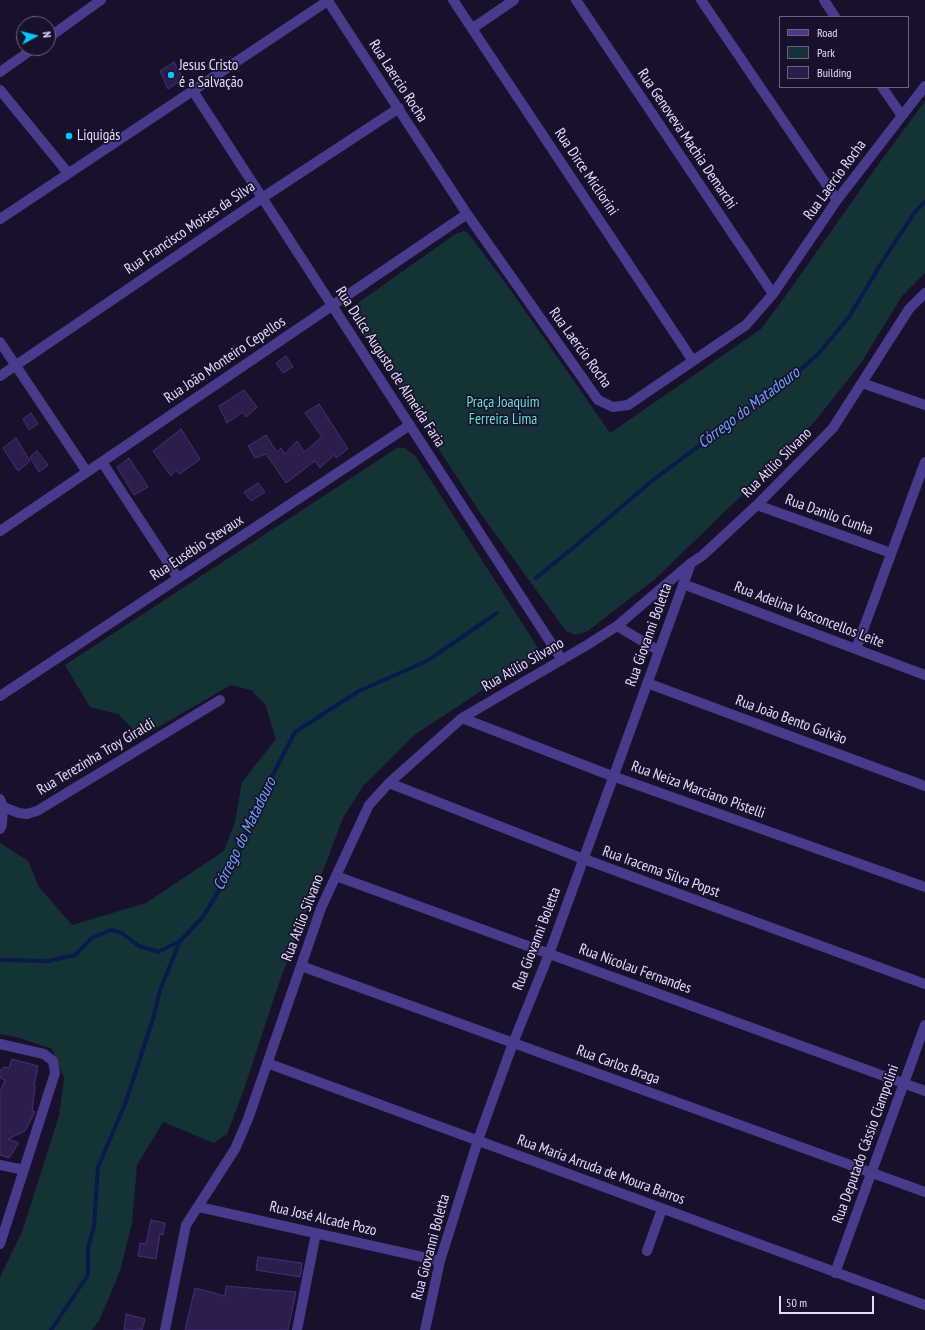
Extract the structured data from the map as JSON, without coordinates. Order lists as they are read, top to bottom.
{
  "streets": {
    "street": [
      "Rua Laercio Rocha",
      "Rua Genoveva Machia Demarchi",
      "Rua Dirce Micliorini",
      "Rua Francisco Moises da Silva",
      "Rua João Monteiro Cepellos",
      "Rua Dulce Augusto de Almeida Faria",
      "Rua Atílio Silvano",
      "Rua Danilo Cunha",
      "Rua Eusébio Stevaux",
      "Rua Adelina Vasconcellos Leite",
      "Rua Giovanni Boletta",
      "Rua João Bento Galvão",
      "Rua Terezinha Troy Giraldi",
      "Rua Neiza Marciano Pistelli",
      "Rua Iracema Silva Popst",
      "Rua Nicolau Fernandes",
      "Rua Carlos Braga",
      "Rua Deputado Cássio Ciampolini",
      "Rua Maria Arruda de Moura Barros",
      "Rua José Alcade Pozo"
    ]
  },
  "crossings": [
    ["Rua Laercio Rocha", "Rua Genoveva Machia Demarchi"],
    ["Rua Laercio Rocha", "Rua Dirce Micliorini"],
    ["Rua Laercio Rocha", "Rua Francisco Moises da Silva"],
    ["Rua Laercio Rocha", "Rua João Monteiro Cepellos"],
    ["Rua Francisco Moises da Silva", "Rua Dulce Augusto de Almeida Faria"],
    ["Rua João Monteiro Cepellos", "Rua Dulce Augusto de Almeida Faria"],
    ["Rua Dulce Augusto de Almeida Faria", "Rua Atílio Silvano"],
    ["Rua Dulce Augusto de Almeida Faria", "Rua Eusébio Stevaux"],
    ["Rua Atílio Silvano", "Rua Danilo Cunha"],
    ["Rua Atílio Silvano", "Rua Giovanni Boletta"],
    ["Rua Atílio Silvano", "Rua Neiza Marciano Pistelli"],
    ["Rua Atílio Silvano", "Rua Iracema Silva Popst"],
    ["Rua Atílio Silvano", "Rua Nicolau Fernandes"],
    ["Rua Atílio Silvano", "Rua Carlos Braga"],
    ["Rua Atílio Silvano", "Rua Maria Arruda de Moura Barros"],
    ["Rua Atílio Silvano", "Rua José Alcade Pozo"],
    ["Rua Adelina Vasconcellos Leite", "Rua Giovanni Boletta"],
    ["Rua Giovanni Boletta", "Rua João Bento Galvão"],
    ["Rua Giovanni Boletta", "Rua Neiza Marciano Pistelli"],
    ["Rua Giovanni Boletta", "Rua Iracema Silva Popst"],
    ["Rua Giovanni Boletta", "Rua Nicolau Fernandes"],
    ["Rua Giovanni Boletta", "Rua Carlos Braga"],
    ["Rua Giovanni Boletta", "Rua Maria Arruda de Moura Barros"],
    ["Rua Giovanni Boletta", "Rua José Alcade Pozo"],
    ["Rua Nicolau Fernandes", "Rua Deputado Cássio Ciampolini"],
    ["Rua Carlos Braga", "Rua Deputado Cássio Ciampolini"],
    ["Rua Deputado Cássio Ciampolini", "Rua Maria Arruda de Moura Barros"]
  ],
  "water": ["Córrego do Matadouro"],
  "parks": ["Praça Joaquim Ferreira Lima"],
  "places": ["Jesus Cristo é a Salvação", "Liquigás"],
  "legend": ["Road", "Park", "Building"],
  "scale_bar": "50 m",
  "north": "right"
}
